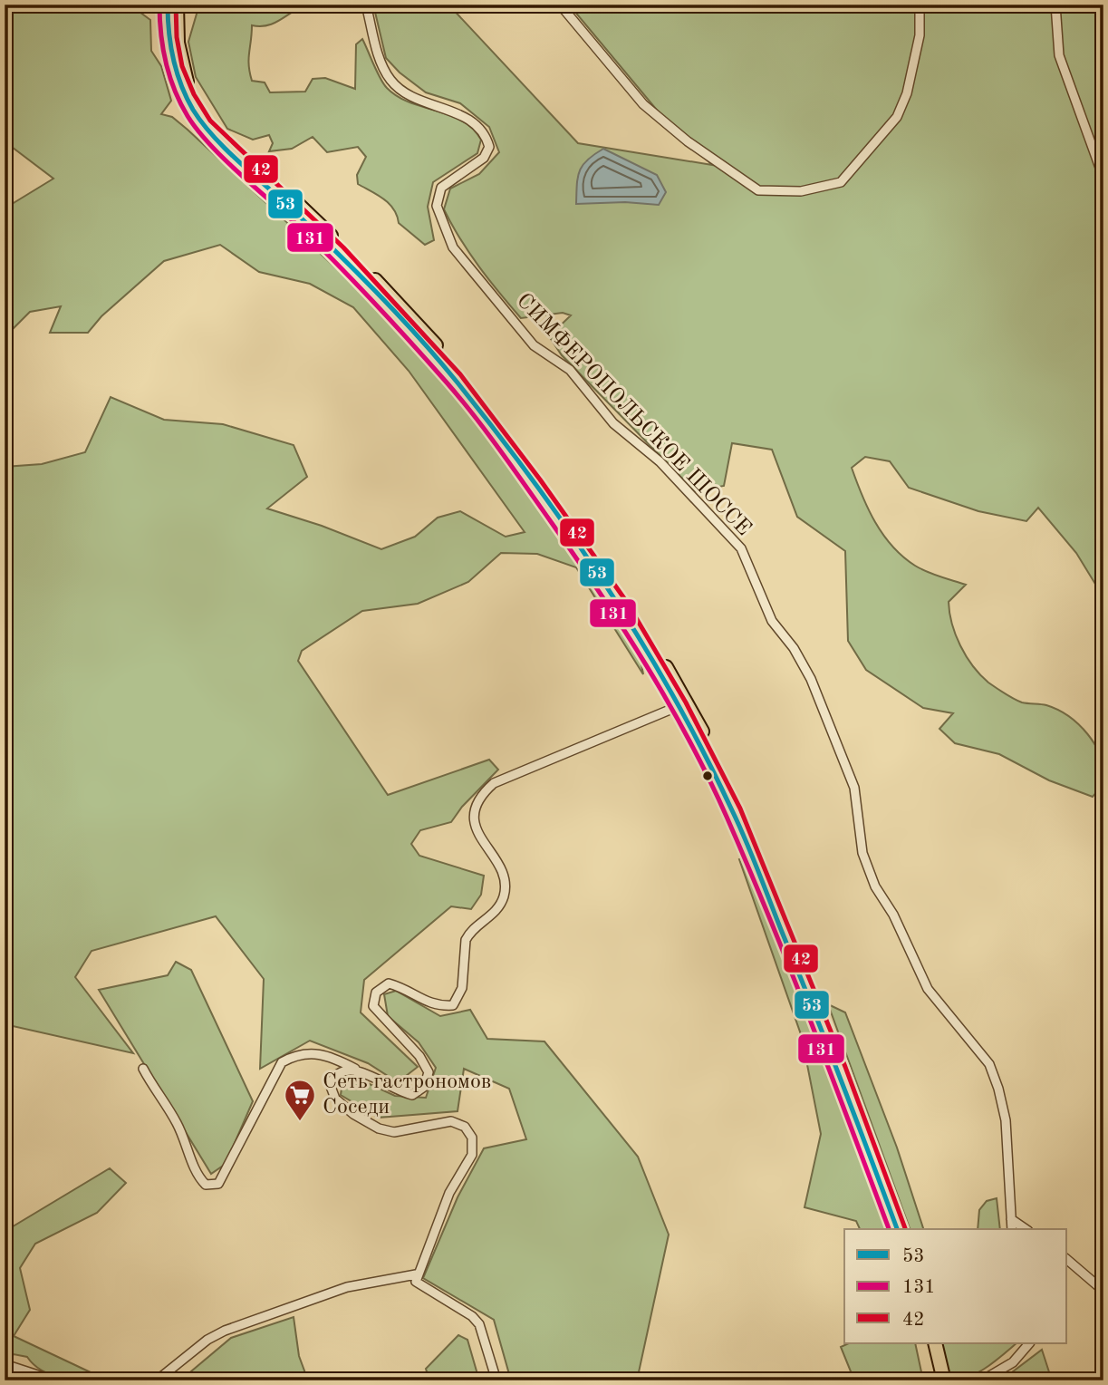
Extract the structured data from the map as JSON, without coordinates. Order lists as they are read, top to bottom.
{
  "streets": {
    "street": ["СИМФЕРОПОЛЬСКОЕ ШОССЕ"]
  },
  "places": {
    "supermarket": ["Сеть гастрономов Соседи"]
  },
  "lines": ["transit line 53", "transit line 131", "transit line 42"],
  "legend": ["53", "131", "42"]
}
